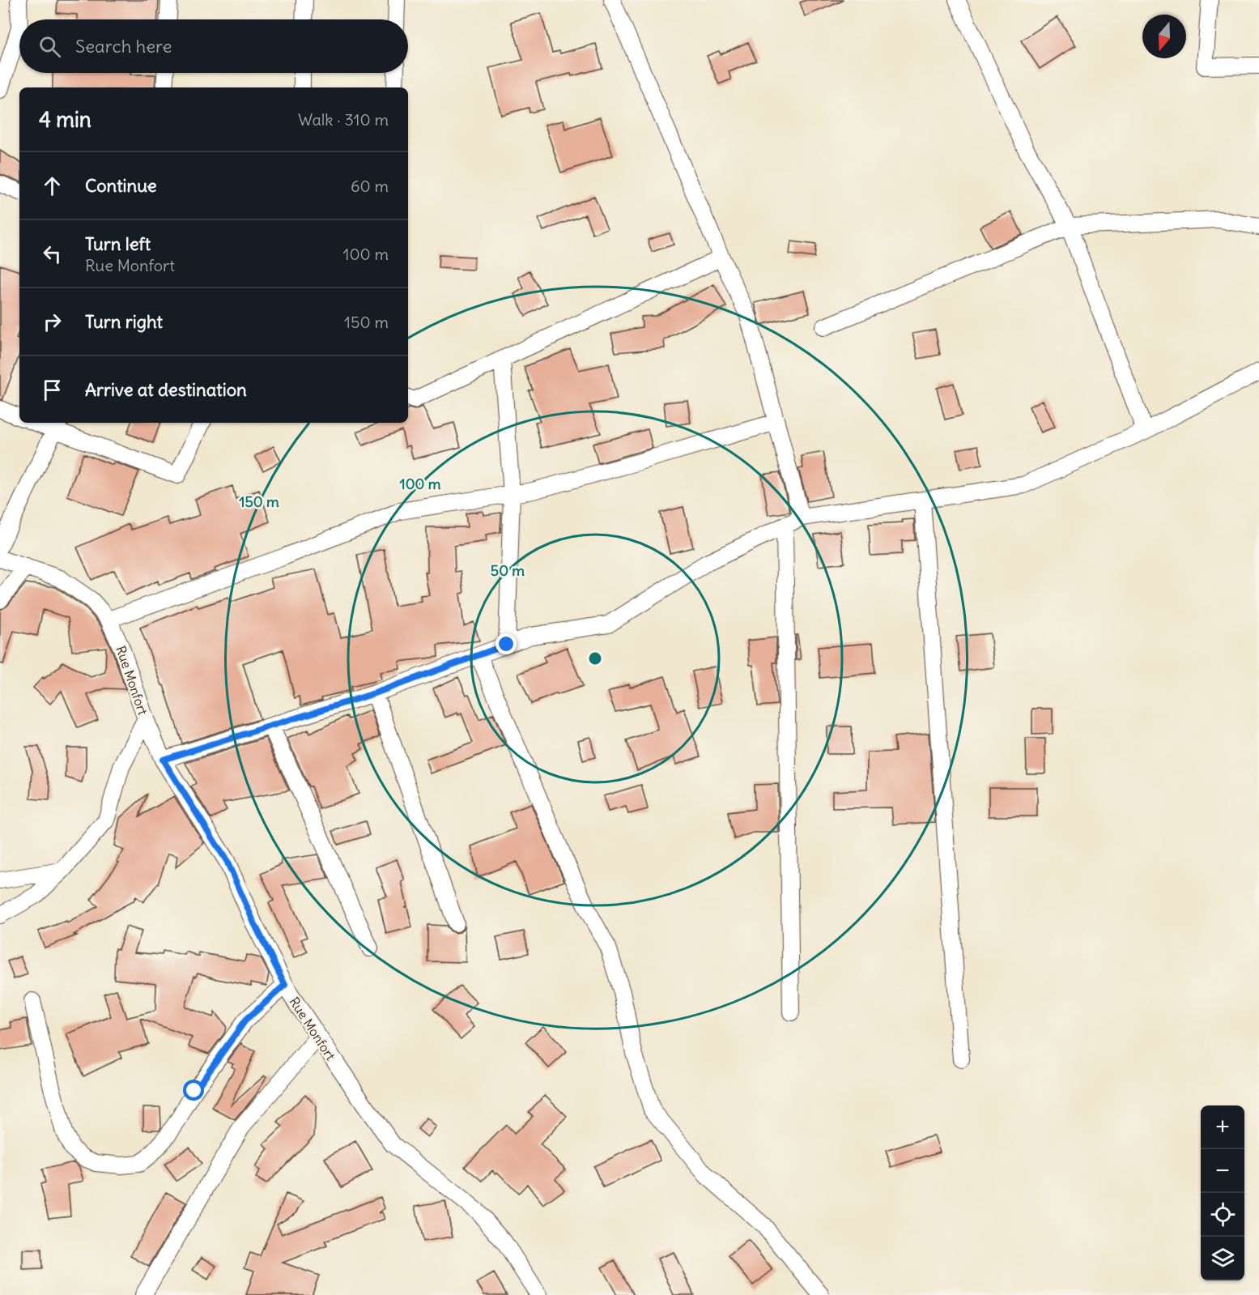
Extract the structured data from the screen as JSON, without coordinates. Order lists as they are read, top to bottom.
{
  "streets": {
    "street": ["Rue Monfort"]
  },
  "north": "bottom",
  "page": {
    "search": "Search here",
    "heading": ["4 min", "Walk · 310 m"],
    "list": [
      ["Continue", "60 m"],
      ["Turn left", "Rue Monfort", "100 m"],
      ["Turn right", "150 m"],
      "Arrive at destination"
    ],
    "map_buttons": ["+", "−"]
  },
  "rings": ["100 m", "150 m", "50 m"]
}
